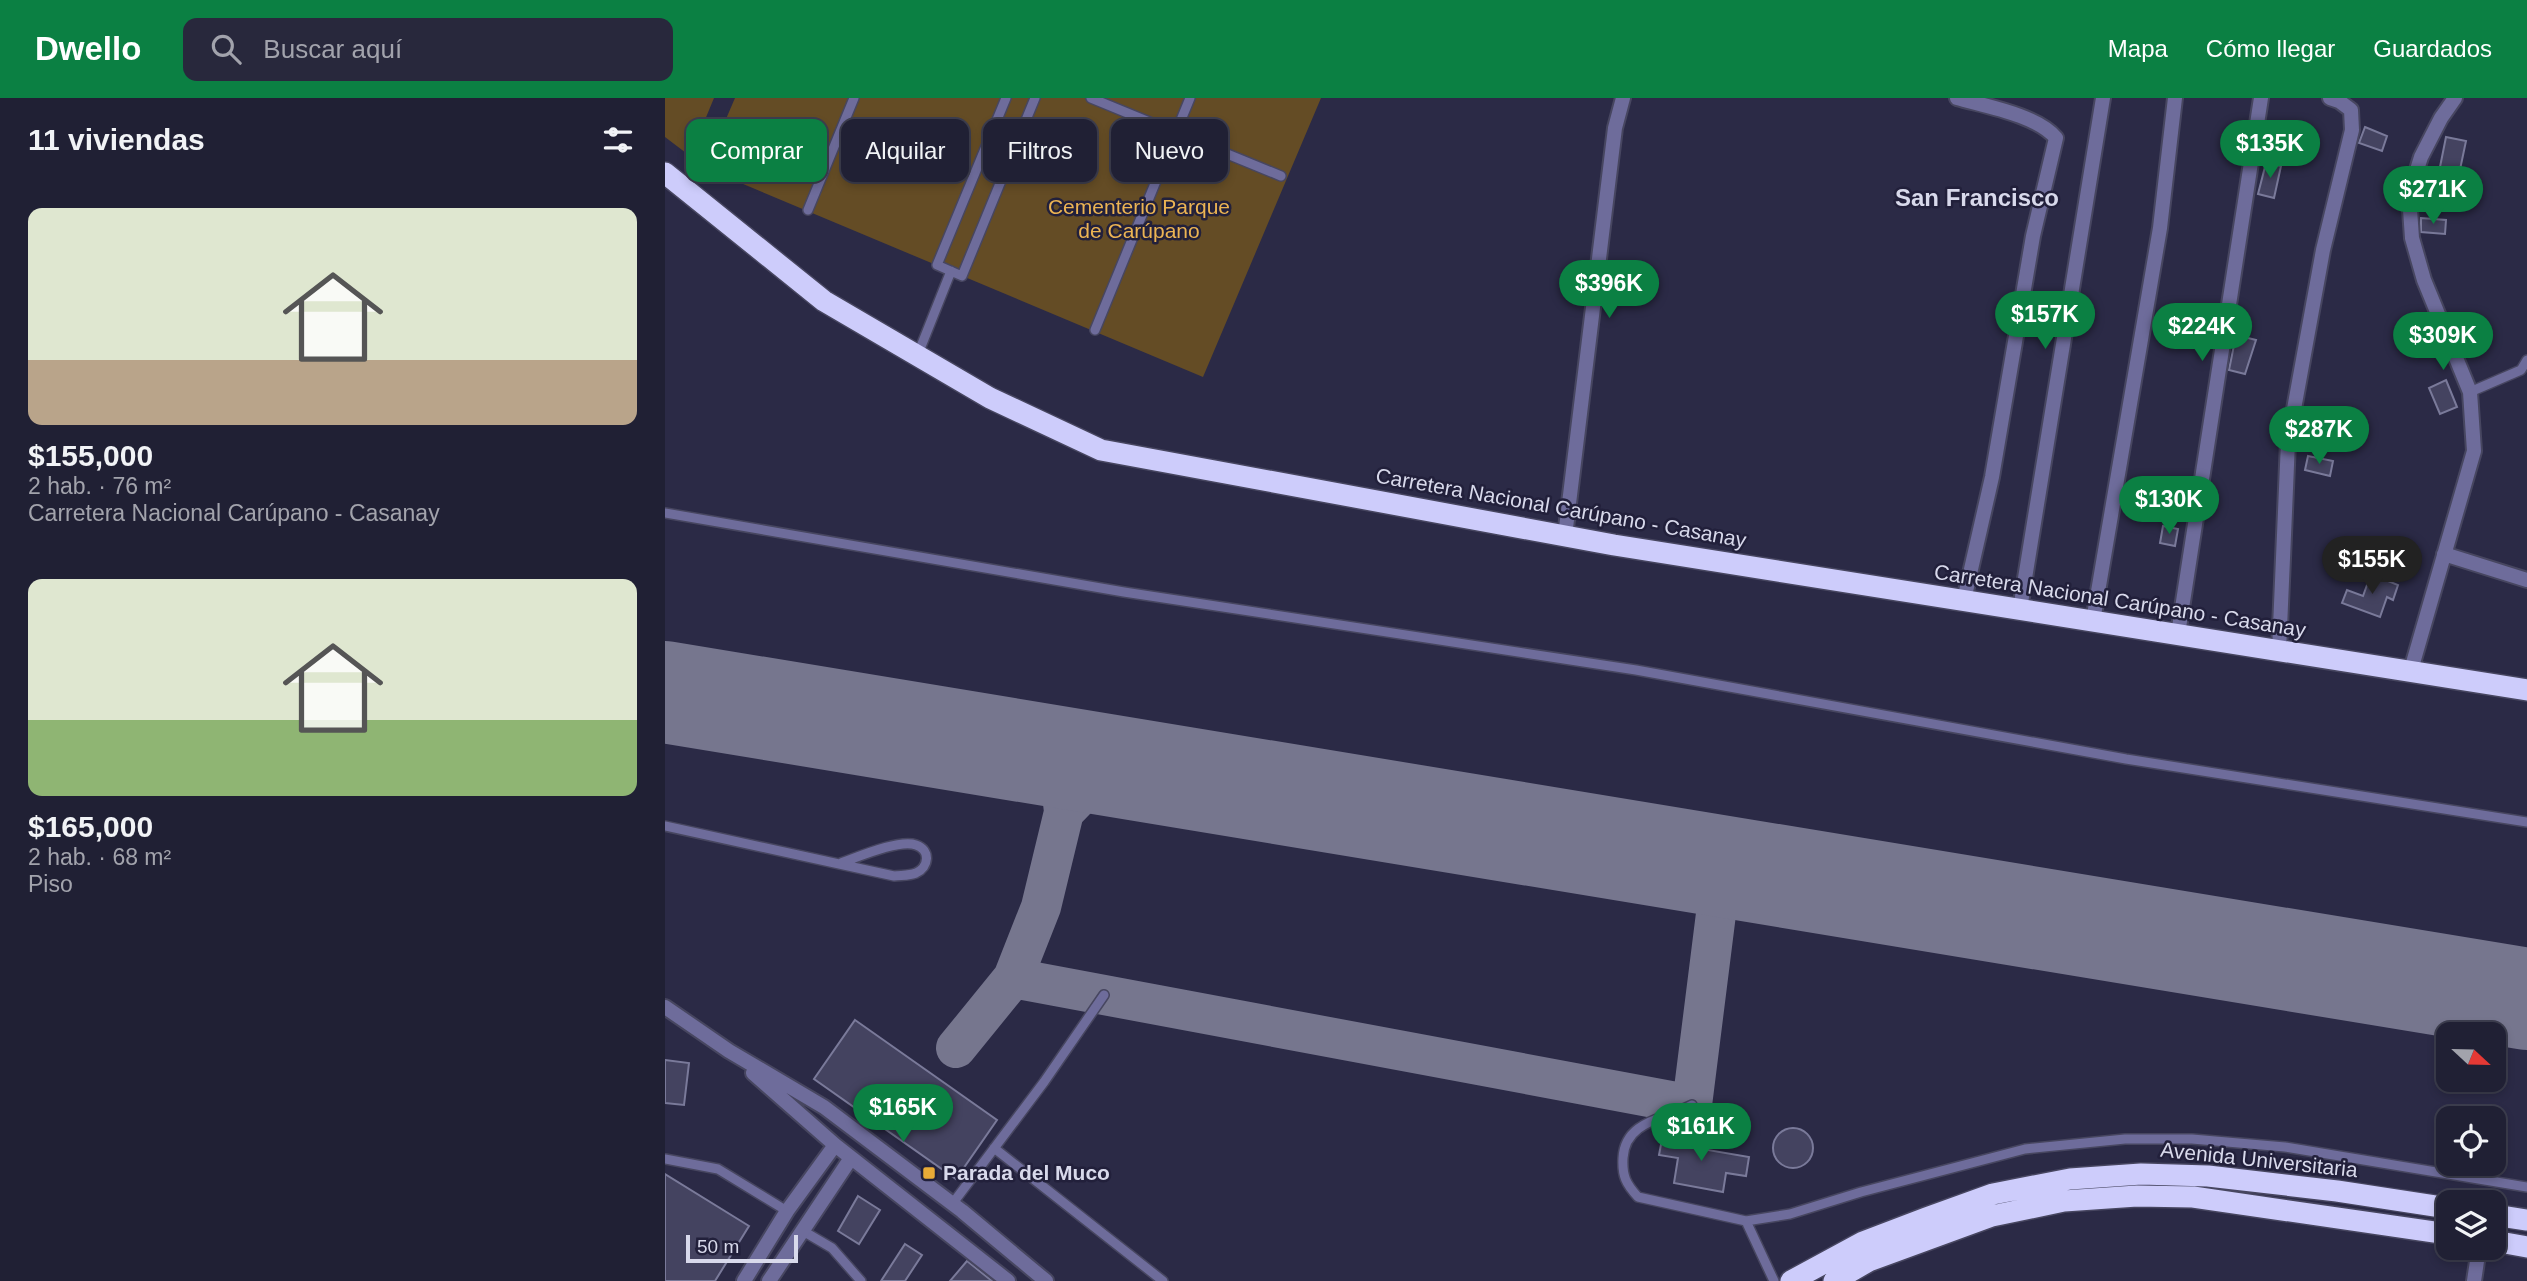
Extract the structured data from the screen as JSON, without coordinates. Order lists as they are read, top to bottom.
{
  "streets": {
    "highway": ["Carretera Nacional Carúpano - Casanay", "Avenida Universitaria"]
  },
  "districts": ["San Francisco"],
  "parks": ["Cementerio Parque de Carúpano"],
  "places": {
    "transit": ["Parada del Muco"]
  },
  "scale_bar": "50 m",
  "north": "right",
  "page": {
    "header": "Dwello",
    "search": "Buscar aquí",
    "nav": ["Mapa", "Cómo llegar", "Guardados"],
    "heading": "11 viviendas",
    "chip": [
      "Comprar",
      "Alquilar",
      "Filtros",
      "Nuevo"
    ],
    "price": [
      "$135K",
      "$271K",
      "$396K",
      "$157K",
      "$224K",
      "$309K",
      "$287K",
      "$130K",
      "$155K",
      "$165K",
      "$161K"
    ],
    "list": [
      {
        "name": "$155,000",
        "note": "2 hab. · 76 m² · Carretera Nacional Carúpano - Casanay"
      },
      {
        "name": "$165,000",
        "note": "2 hab. · 68 m² · Piso"
      }
    ],
    "scale": "50 m"
  }
}
